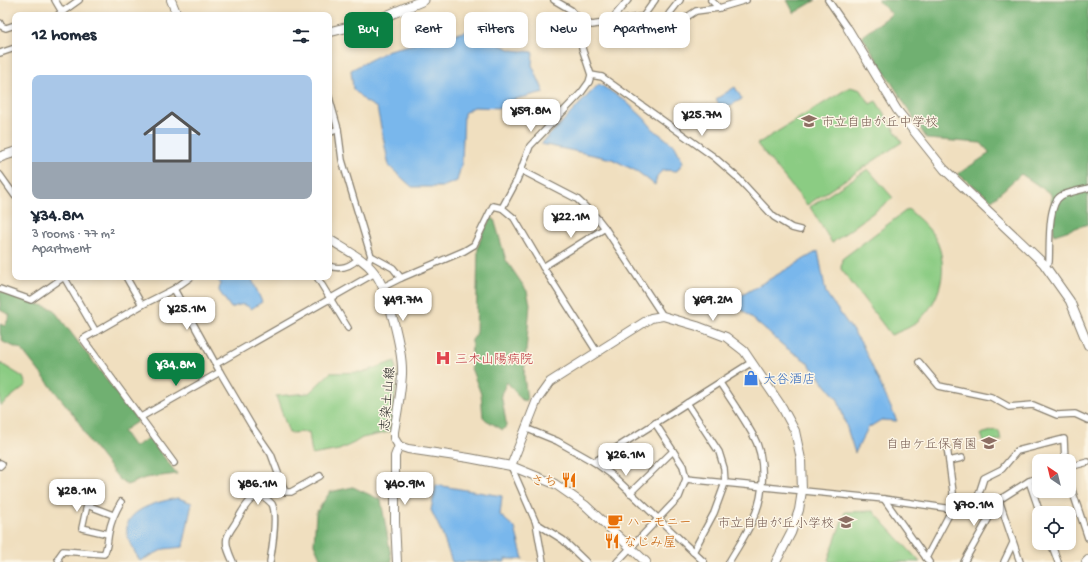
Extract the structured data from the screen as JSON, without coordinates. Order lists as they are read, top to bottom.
{
  "streets": {
    "street": ["志染土山線"]
  },
  "places": {
    "school or university": ["市立自由が丘中学校", "自由ケ丘保育園", "市立自由が丘小学校"],
    "hospital": ["三木山陽病院"],
    "shop": ["大谷酒店"],
    "restaurant": ["さち", "なじみ屋"],
    "cafe": ["ハーモニー"]
  },
  "north": "top left",
  "page": {
    "chip": [
      "Buy",
      "Rent",
      "Filters",
      "New",
      "Apartment"
    ],
    "heading": "12 homes",
    "list": [
      {
        "name": "¥34.8M",
        "note": "3 rooms · 77 m² · Apartment"
      }
    ],
    "price": [
      "¥59.8M",
      "¥25.7M",
      "¥22.1M",
      "¥49.7M",
      "¥69.2M",
      "¥25.1M",
      "¥34.8M",
      "¥26.1M",
      "¥86.1M",
      "¥40.9M",
      "¥28.1M",
      "¥70.1M"
    ]
  }
}
